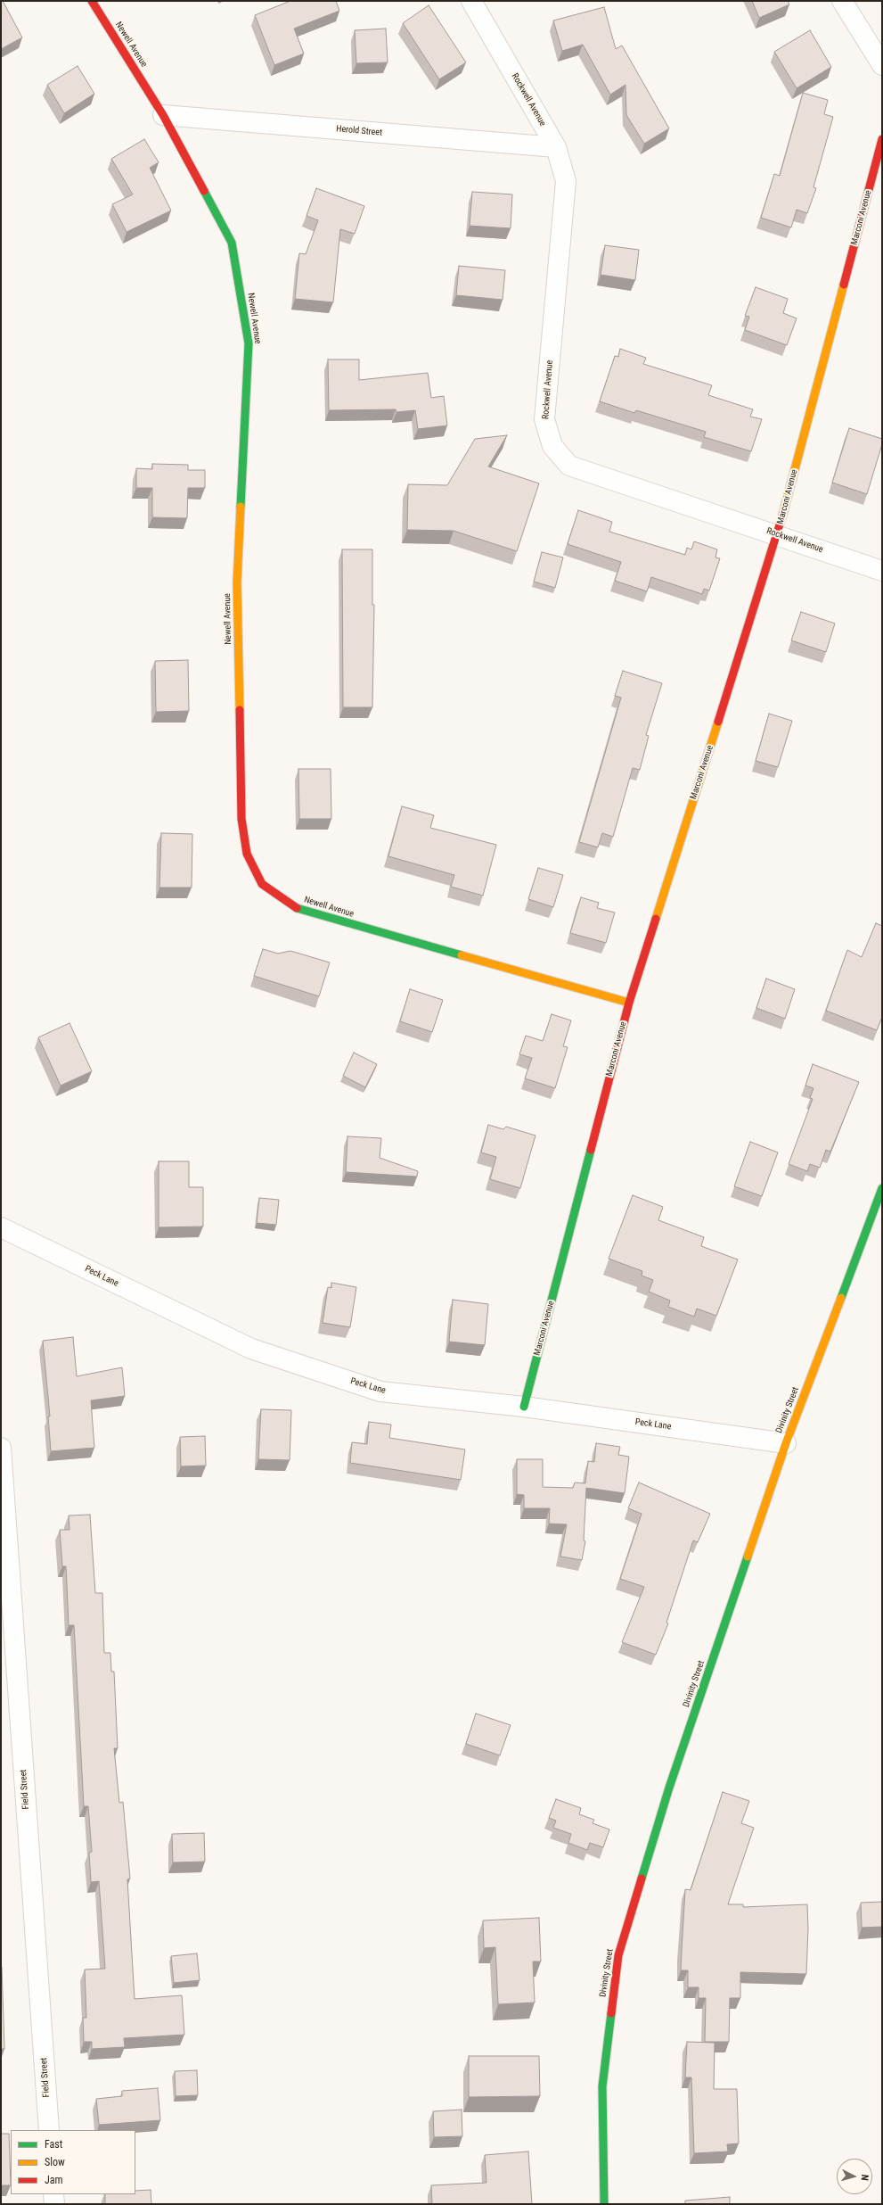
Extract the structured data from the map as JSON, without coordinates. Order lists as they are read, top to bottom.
{
  "streets": {
    "street": [
      "Newell Avenue",
      "Rockwell Avenue",
      "Herold Street",
      "Marconi Avenue",
      "Peck Lane",
      "Divinity Street",
      "Field Street"
    ]
  },
  "crossings": [
    ["Newell Avenue", "Herold Street"],
    ["Newell Avenue", "Marconi Avenue"],
    ["Rockwell Avenue", "Herold Street"],
    ["Rockwell Avenue", "Marconi Avenue"],
    ["Marconi Avenue", "Peck Lane"],
    ["Peck Lane", "Divinity Street"]
  ],
  "legend": ["Fast", "Slow", "Jam"],
  "north": "right"
}
